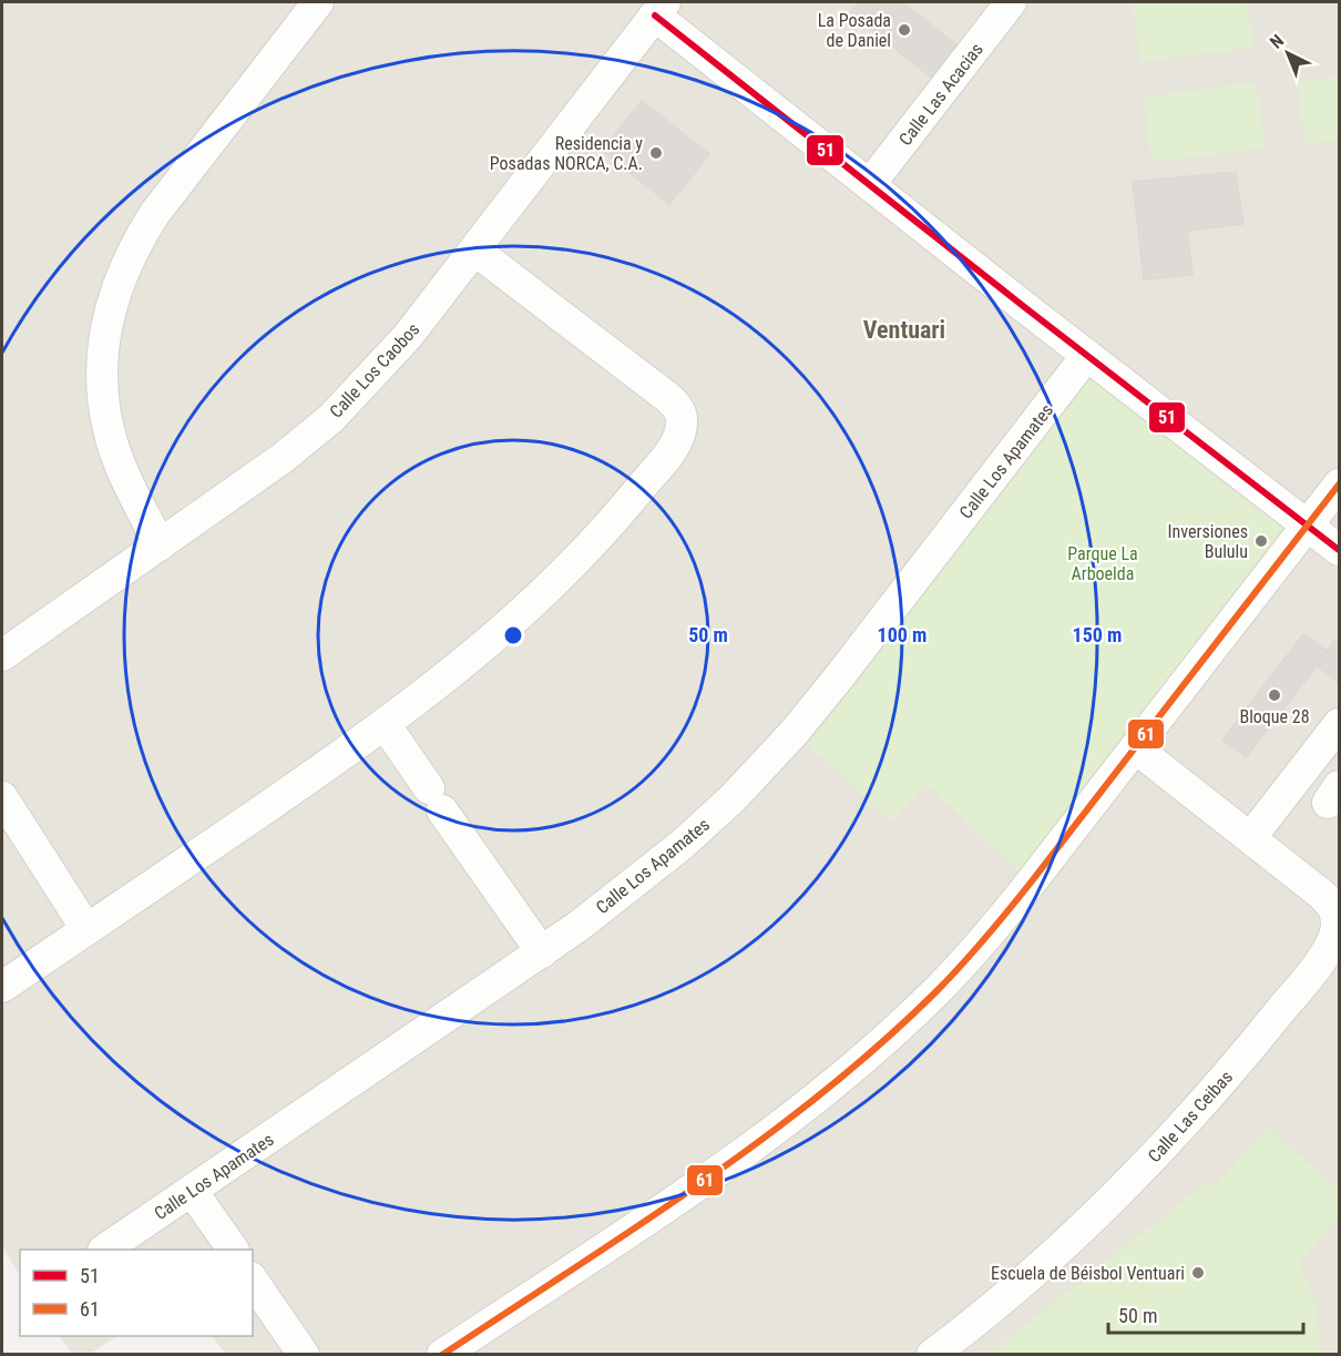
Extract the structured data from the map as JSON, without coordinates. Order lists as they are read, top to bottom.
{
  "streets": {
    "street": [
      "Calle Las Acacias",
      "Calle Los Caobos",
      "Calle Los Apamates",
      "Calle Las Ceibas"
    ]
  },
  "districts": ["Ventuari"],
  "parks": ["Parque La Arboelda"],
  "places": [
    "La Posada de Daniel",
    "Residencia y Posadas NORCA, C.A.",
    "Inversiones Bululu",
    "Bloque 28",
    "Escuela de Béisbol Ventuari"
  ],
  "lines": ["transit line 51", "transit line 61"],
  "legend": ["51", "61"],
  "scale_bar": "50 m",
  "north": "top left",
  "rings": ["50 m", "100 m", "150 m"]
}
